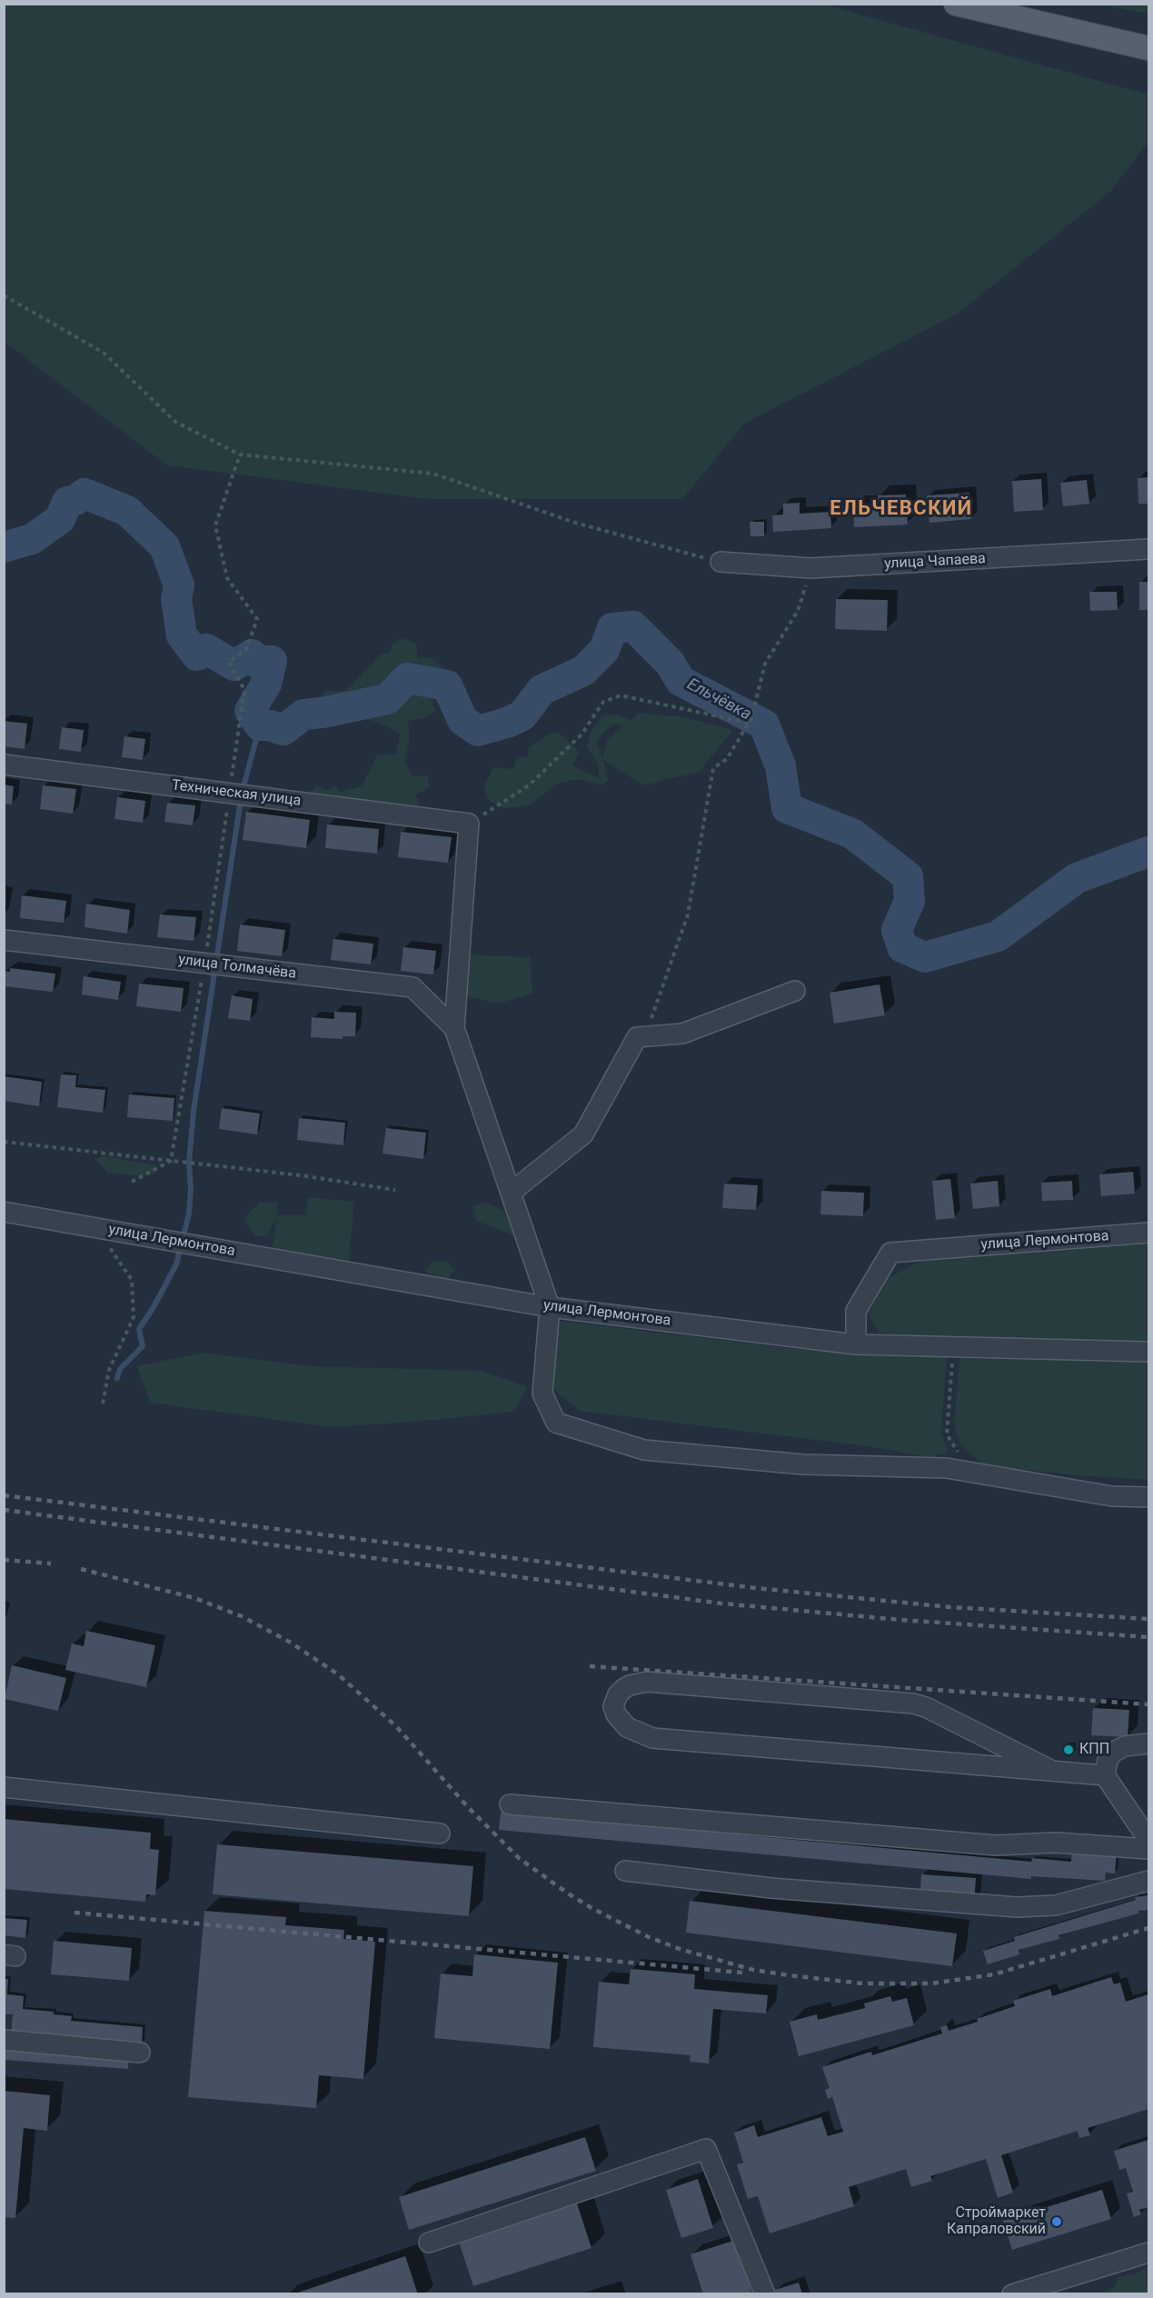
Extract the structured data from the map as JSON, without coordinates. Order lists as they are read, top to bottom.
{
  "streets": {
    "street": [
      "улица Чапаева",
      "Техническая улица",
      "улица Толмачёва",
      "улица Лермонтова"
    ]
  },
  "districts": ["ЕЛЬЧЕВСКИЙ"],
  "water": ["Ельчёвка"],
  "places": ["КПП", "Строймаркет Капраловский"]
}
